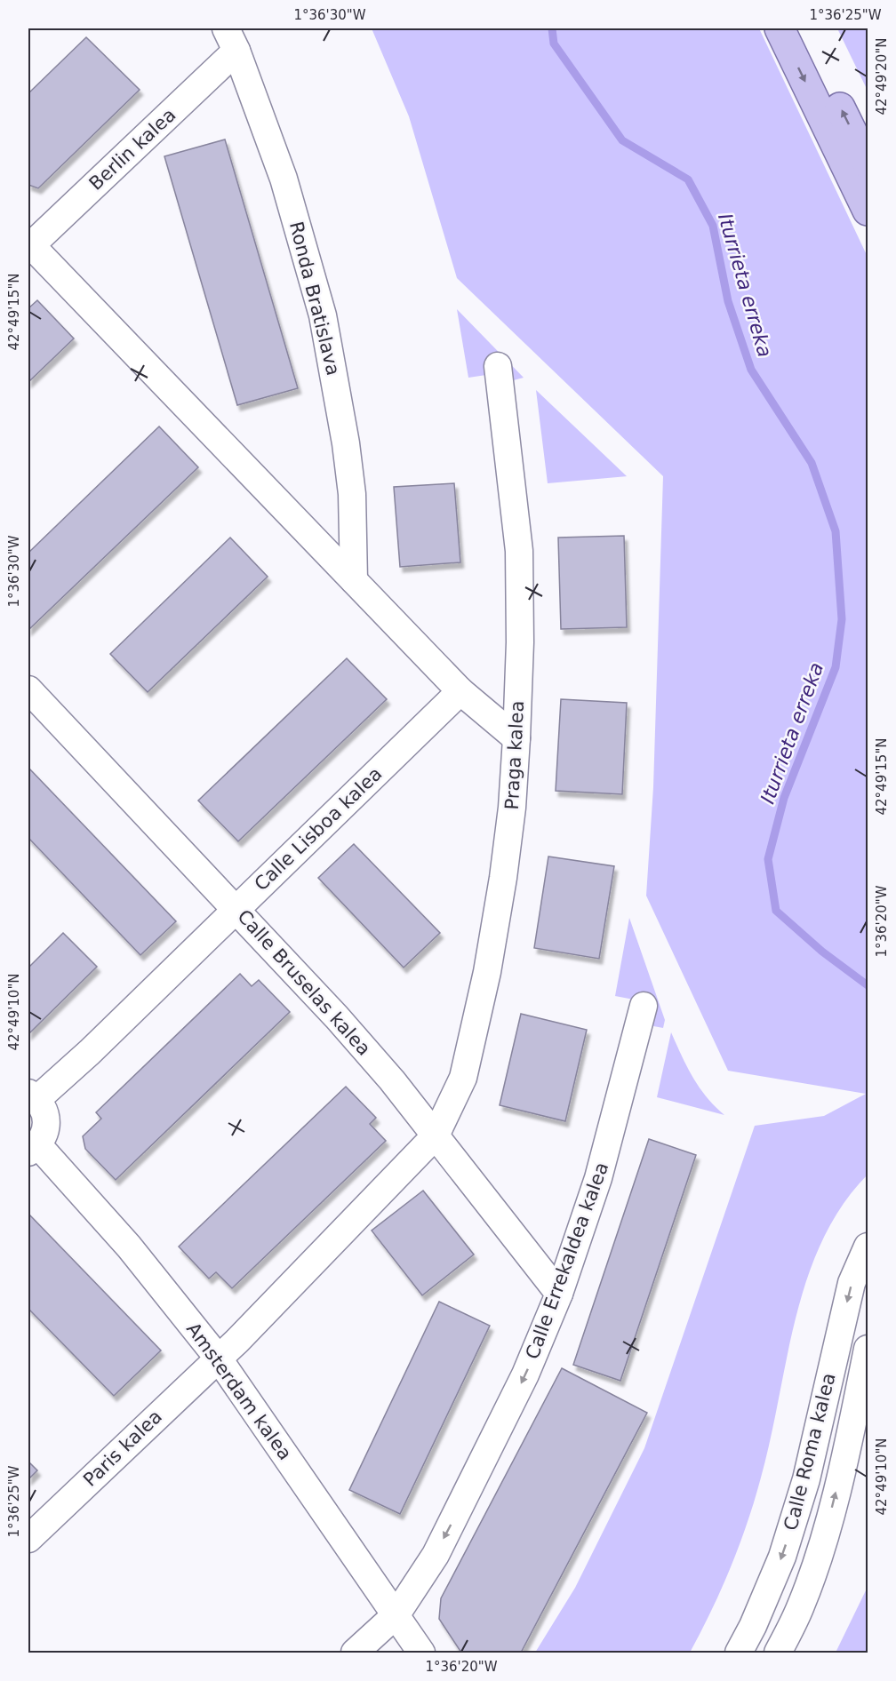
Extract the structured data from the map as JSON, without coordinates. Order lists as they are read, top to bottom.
{
  "streets": {
    "street": [
      "Berlin kalea",
      "Ronda Bratislava",
      "Praga kalea",
      "Calle Lisboa kalea",
      "Calle Bruselas kalea",
      "Calle Errekaldea kalea",
      "Amsterdam kalea",
      "Paris kalea",
      "Calle Roma kalea"
    ]
  },
  "crossings": [
    ["Berlin kalea", "Ronda Bratislava"],
    ["Praga kalea", "Calle Bruselas kalea"],
    ["Praga kalea", "Amsterdam kalea"],
    ["Praga kalea", "Paris kalea"],
    ["Calle Lisboa kalea", "Calle Bruselas kalea"],
    ["Calle Bruselas kalea", "Calle Errekaldea kalea"],
    ["Calle Errekaldea kalea", "Amsterdam kalea"],
    ["Amsterdam kalea", "Paris kalea"]
  ],
  "one_way": ["Calle Errekaldea kalea"],
  "water": ["Iturrieta erreka"],
  "coordinates": [
    "1°36'30\"W",
    "1°36'25\"W",
    "42°49'20\"N",
    "42°49'15\"N",
    "1°36'20\"W",
    "42°49'10\"N"
  ]
}
